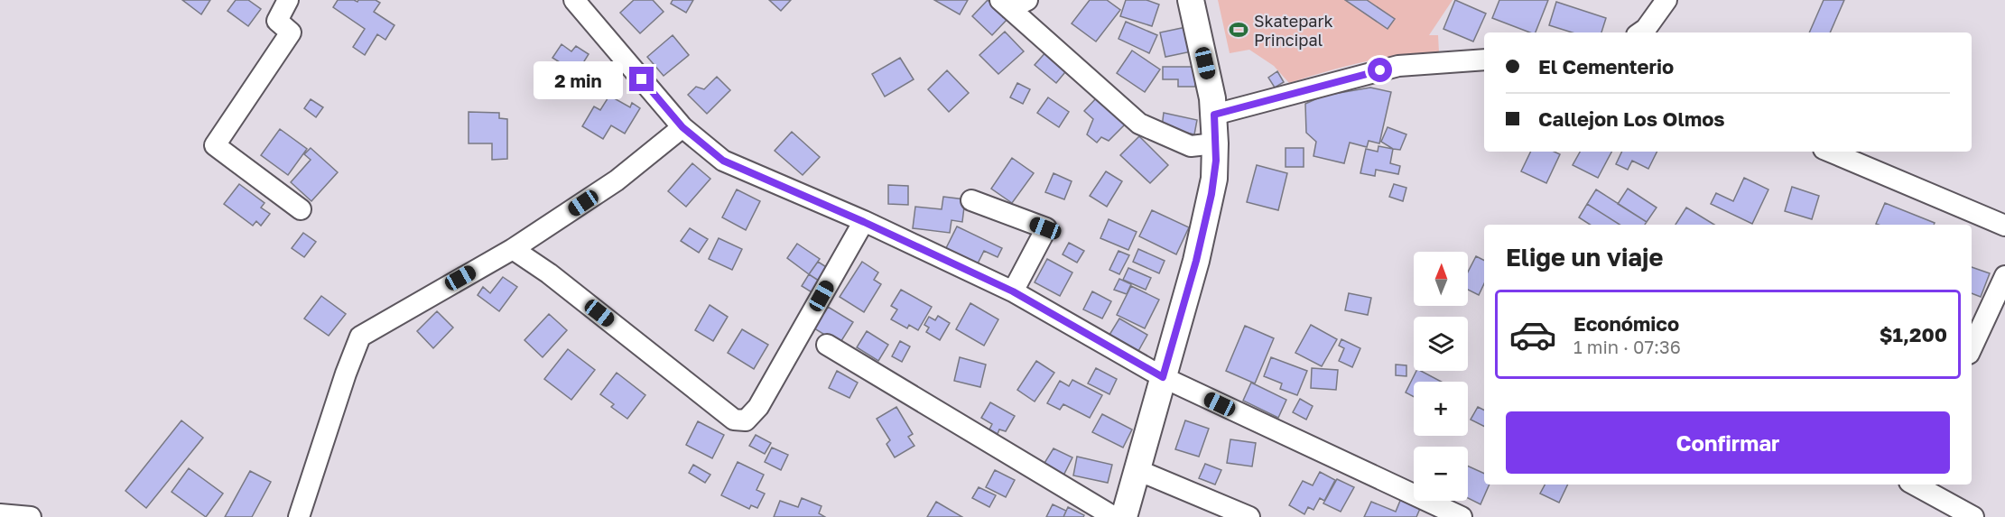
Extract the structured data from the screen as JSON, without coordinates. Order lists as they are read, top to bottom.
{
  "places": {
    "sports": ["Skatepark Principal"]
  },
  "north": "top",
  "page": {
    "banner": ["El Cementerio", "Callejon Los Olmos"],
    "bubble": "2 min",
    "heading": "Elige un viaje",
    "map_buttons": ["+", "−"],
    "list": [
      {
        "name": "Económico",
        "note": "1 min · 07:36",
        "value": "$1,200"
      }
    ],
    "buttons": "Confirmar"
  }
}
